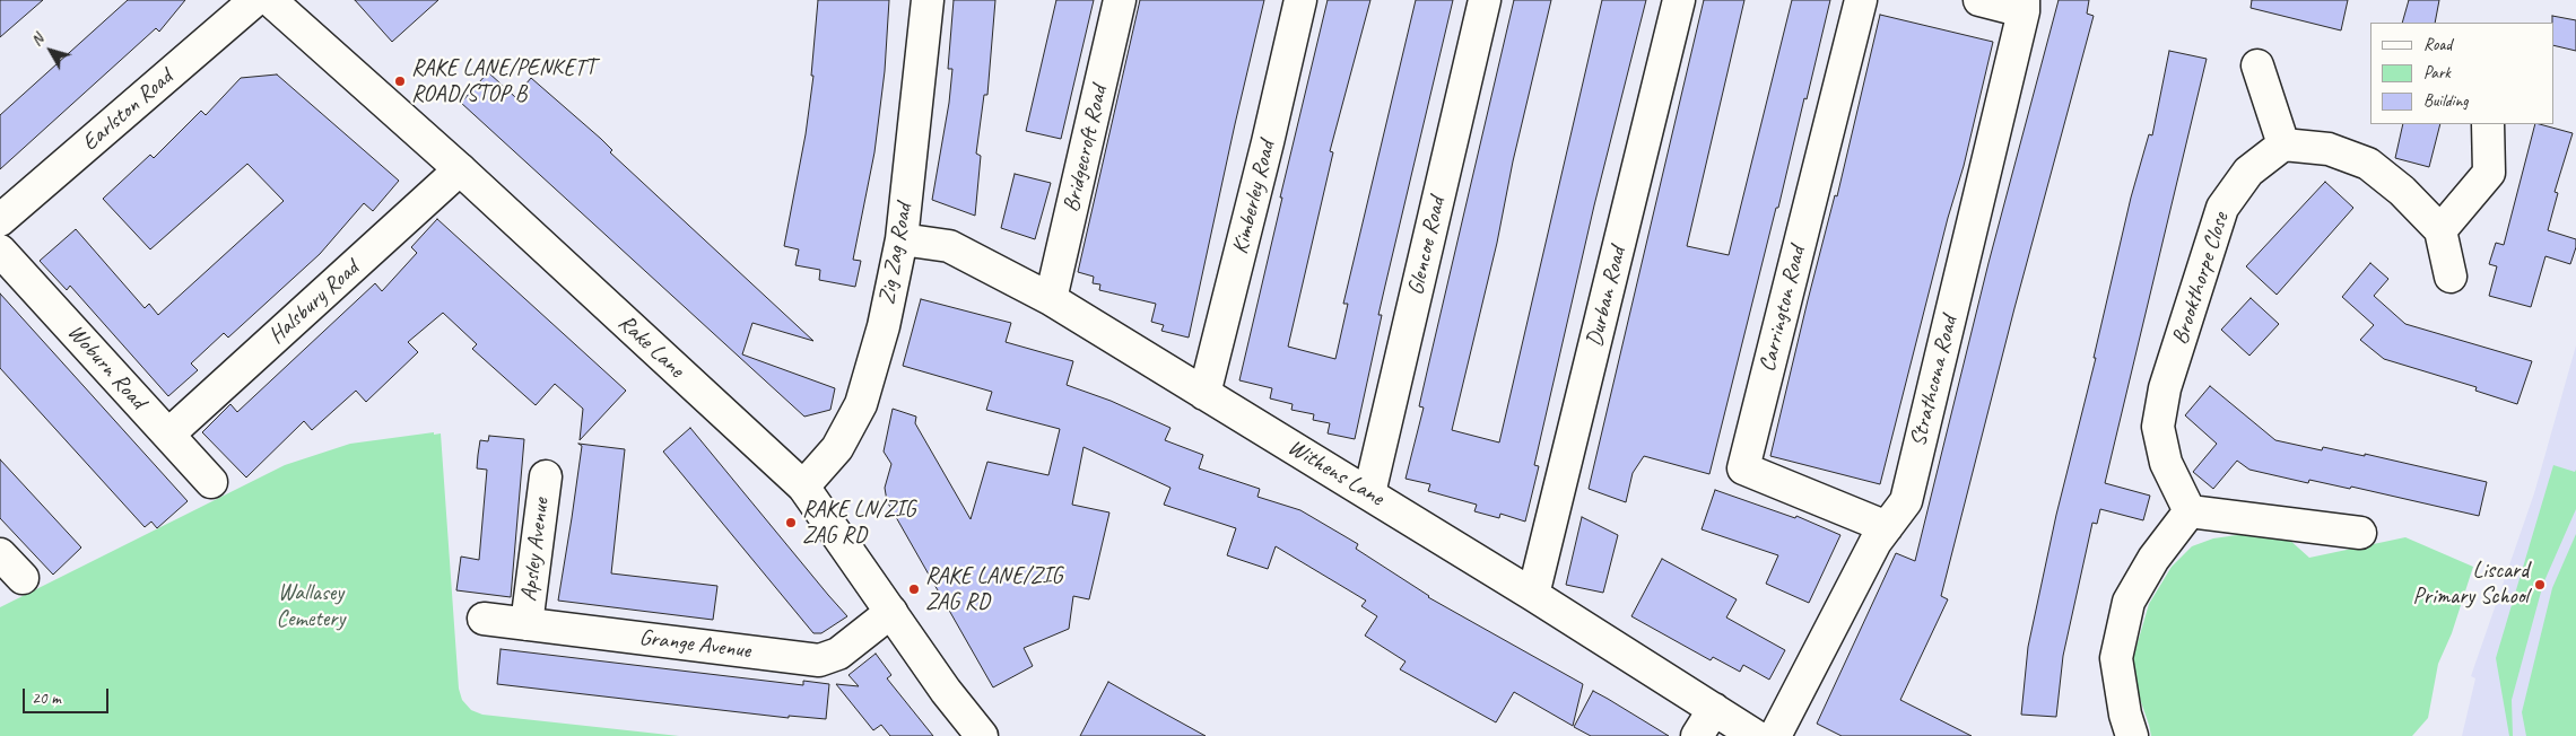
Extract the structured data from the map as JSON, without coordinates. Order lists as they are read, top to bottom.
{
  "streets": {
    "street": [
      "Earlston Road",
      "Bridgecroft Road",
      "Kimberley Road",
      "Glencoe Road",
      "Zig Zag Road",
      "Brookthorpe Close",
      "Durban Road",
      "Halsbury Road",
      "Carrington Road",
      "Rake Lane",
      "Woburn Road",
      "Strathcona Road",
      "Withens Lane",
      "Apsley Avenue",
      "Grange Avenue"
    ]
  },
  "crossings": [
    ["Bridgecroft Road", "Withens Lane"],
    ["Kimberley Road", "Withens Lane"],
    ["Glencoe Road", "Withens Lane"],
    ["Zig Zag Road", "Rake Lane"],
    ["Zig Zag Road", "Withens Lane"],
    ["Durban Road", "Withens Lane"],
    ["Halsbury Road", "Rake Lane"],
    ["Halsbury Road", "Woburn Road"],
    ["Carrington Road", "Strathcona Road"],
    ["Rake Lane", "Grange Avenue"],
    ["Apsley Avenue", "Grange Avenue"]
  ],
  "parks": ["Wallasey Cemetery"],
  "places": [
    "RAKE LANE/PENKETT ROAD/STOP B",
    "RAKE LN/ZIG ZAG RD",
    "Liscard Primary School",
    "RAKE LANE/ZIG ZAG RD"
  ],
  "legend": ["Road", "Park", "Building"],
  "scale_bar": "20 m",
  "north": "top left"
}
